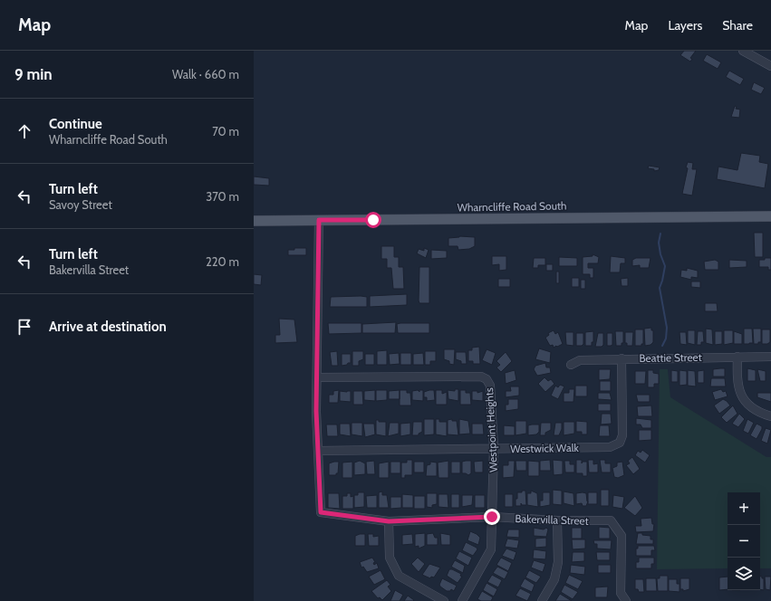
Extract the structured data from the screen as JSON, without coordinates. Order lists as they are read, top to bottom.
{
  "streets": {
    "main road": ["Wharncliffe Road South"],
    "street": [
      "Beattie Street",
      "Westpoint Heights",
      "Westwick Walk",
      "Bakervilla Street"
    ]
  },
  "crossings": [
    ["Beattie Street", "Westwick Walk"],
    ["Westpoint Heights", "Westwick Walk"],
    ["Westpoint Heights", "Bakervilla Street"],
    ["Westwick Walk", "Bakervilla Street"]
  ],
  "page": {
    "header": "Map",
    "nav": ["Map", "Layers", "Share"],
    "heading": ["9 min", "Walk · 660 m"],
    "list": [
      ["Continue", "Wharncliffe Road South", "70 m"],
      ["Turn left", "Savoy Street", "370 m"],
      ["Turn left", "Bakervilla Street", "220 m"],
      "Arrive at destination"
    ],
    "map_buttons": ["+", "−"]
  }
}
